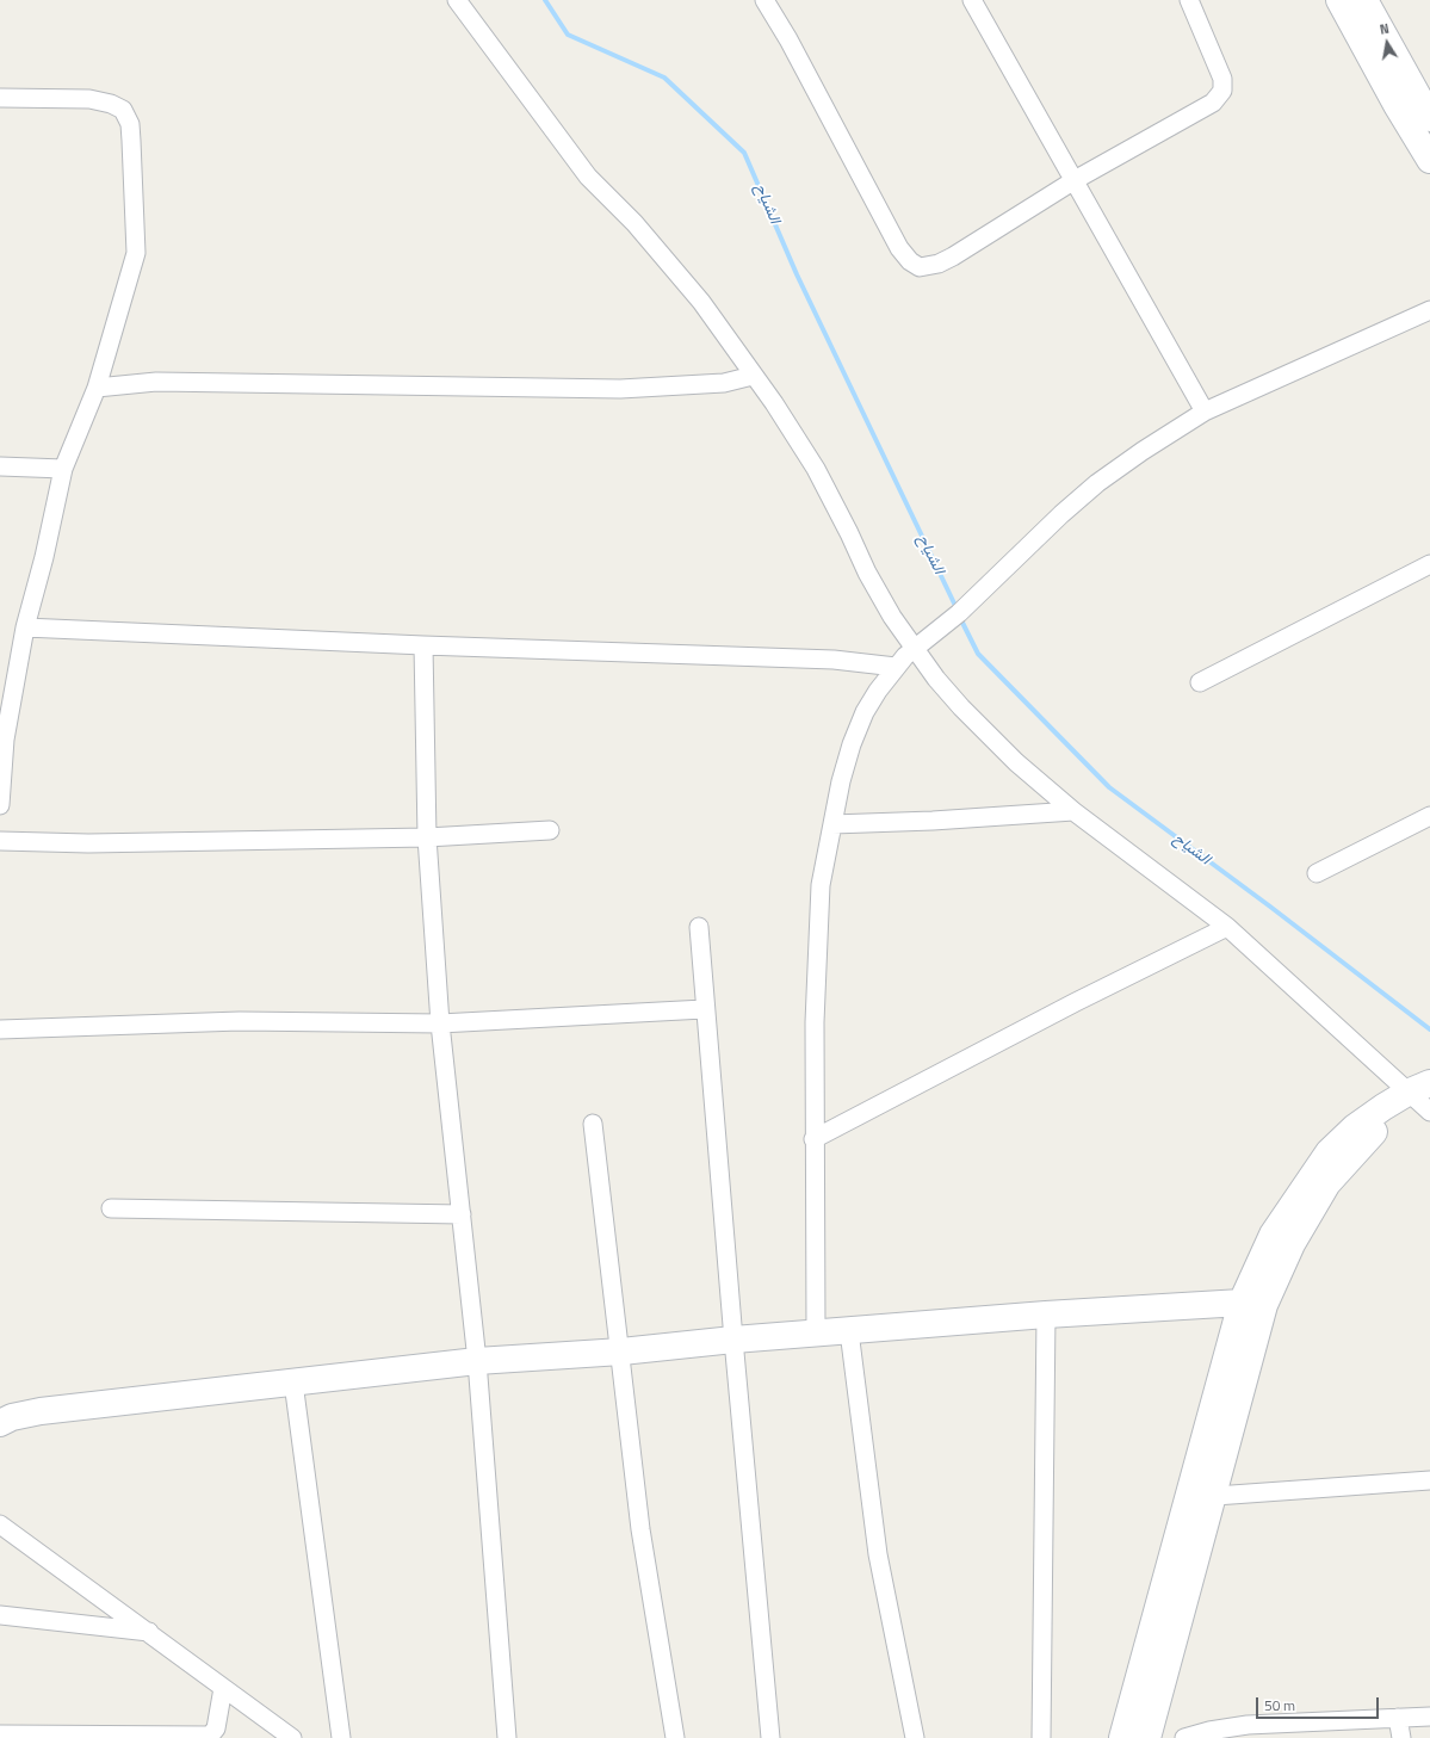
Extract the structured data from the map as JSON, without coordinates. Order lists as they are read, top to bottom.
{
  "water": ["الشياح"],
  "scale_bar": "50 m",
  "north": "top"
}
